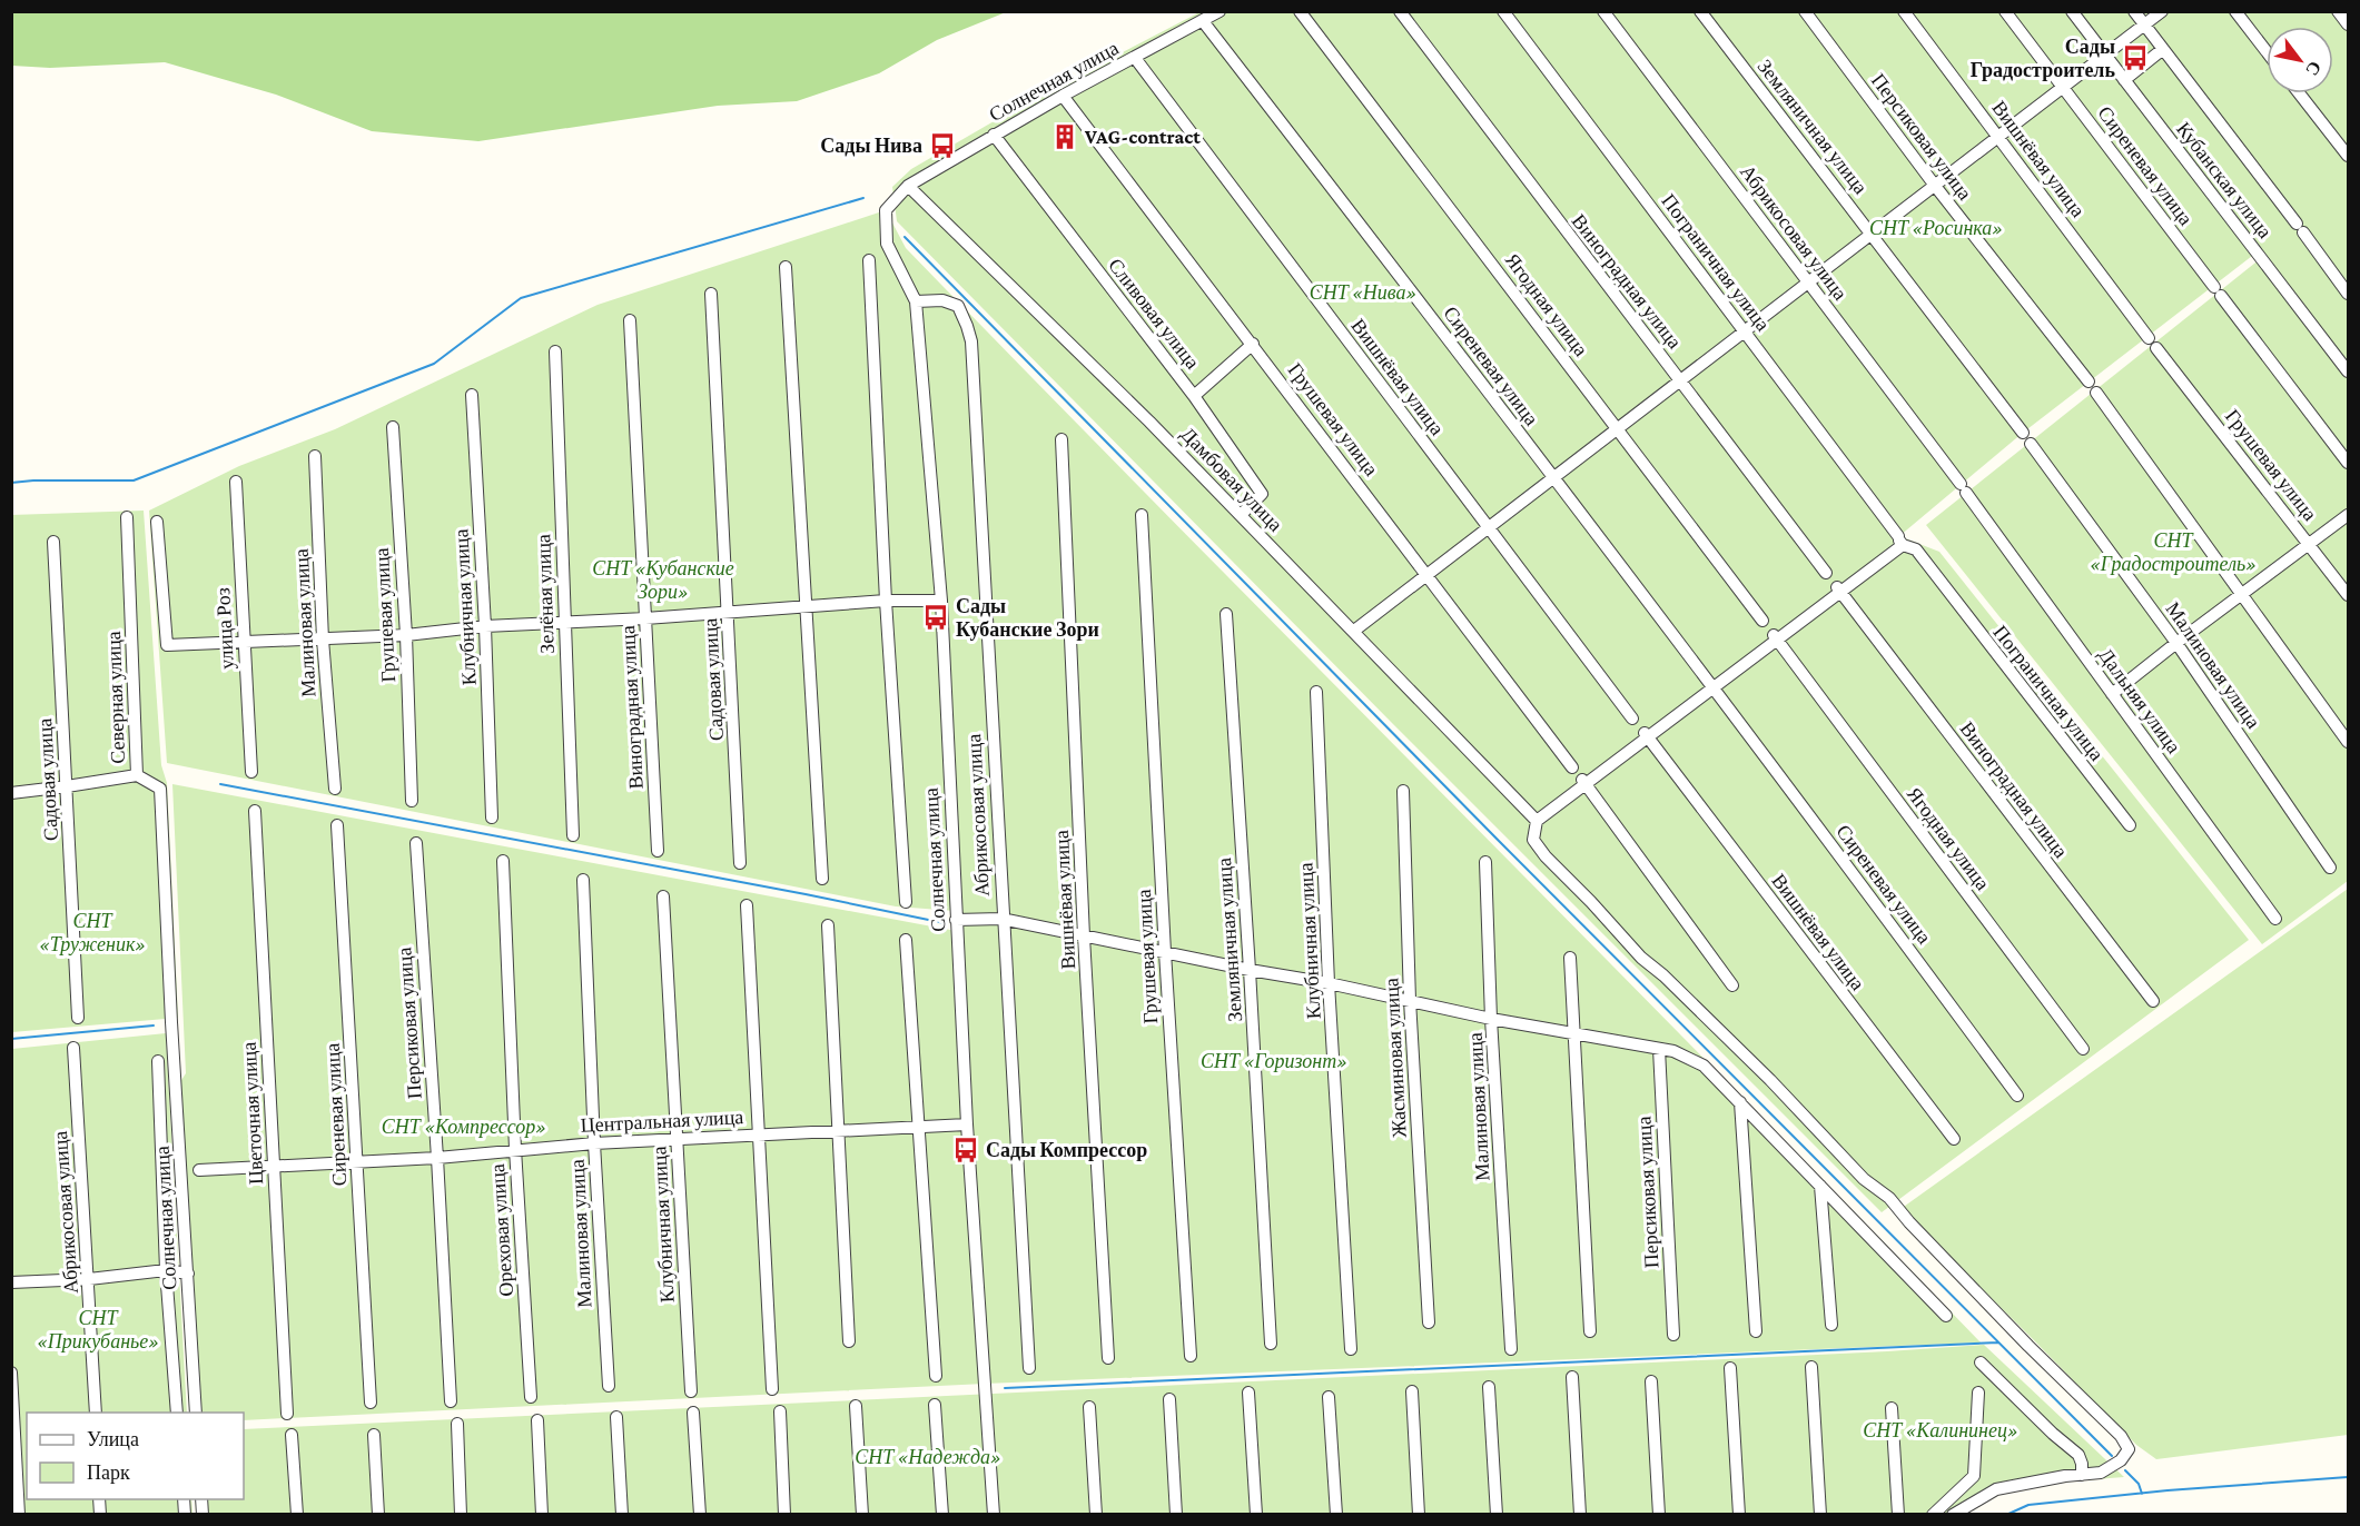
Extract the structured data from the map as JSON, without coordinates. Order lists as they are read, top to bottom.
{
  "streets": {
    "street": [
      "Солнечная улица",
      "Земляничная улица",
      "Персиковая улица",
      "Вишнёвая улица",
      "Сиреневая улица",
      "Кубанская улица",
      "Абрикосовая улица",
      "Пограничная улица",
      "Виноградная улица",
      "Ягодная улица",
      "Сливовая улица",
      "Грушевая улица",
      "Дамбовая улица",
      "Зелёная улица",
      "Клубничная улица",
      "Малиновая улица",
      "улица Роз",
      "Садовая улица",
      "Северная улица",
      "Дальняя улица",
      "Жасминовая улица",
      "Цветочная улица",
      "Центральная улица",
      "Ореховая улица"
    ]
  },
  "crossings": [
    ["Солнечная улица", "Вишнёвая улица"],
    ["Солнечная улица", "Сиреневая улица"],
    ["Солнечная улица", "Абрикосовая улица"],
    ["Солнечная улица", "Сливовая улица"],
    ["Солнечная улица", "Грушевая улица"],
    ["Солнечная улица", "Дамбовая улица"],
    ["Солнечная улица", "Северная улица"],
    ["Солнечная улица", "Центральная улица"],
    ["Персиковая улица", "Центральная улица"],
    ["Вишнёвая улица", "Грушевая улица"],
    ["Сиреневая улица", "Центральная улица"],
    ["Абрикосовая улица", "Дальняя улица"],
    ["Сливовая улица", "Дамбовая улица"],
    ["Клубничная улица", "Центральная улица"],
    ["Малиновая улица", "Центральная улица"],
    ["Цветочная улица", "Центральная улица"],
    ["Центральная улица", "Ореховая улица"]
  ],
  "parks": [
    "СНТ «Росинка»",
    "СНТ «Нива»",
    "СНТ «Градостроитель»",
    "СНТ «Кубанские Зори»",
    "СНТ «Труженик»",
    "СНТ «Горизонт»",
    "СНТ «Компрессор»",
    "СНТ «Прикубанье»",
    "СНТ «Калининец»",
    "СНТ «Надежда»"
  ],
  "places": {
    "bus stop": [
      "Сады Градостроитель",
      "Сады Нива",
      "Сады Кубанские Зори",
      "Сады Компрессор"
    ],
    "building": ["VAG-contract"]
  },
  "legend": ["Улица", "Парк"],
  "north": "bottom right"
}
